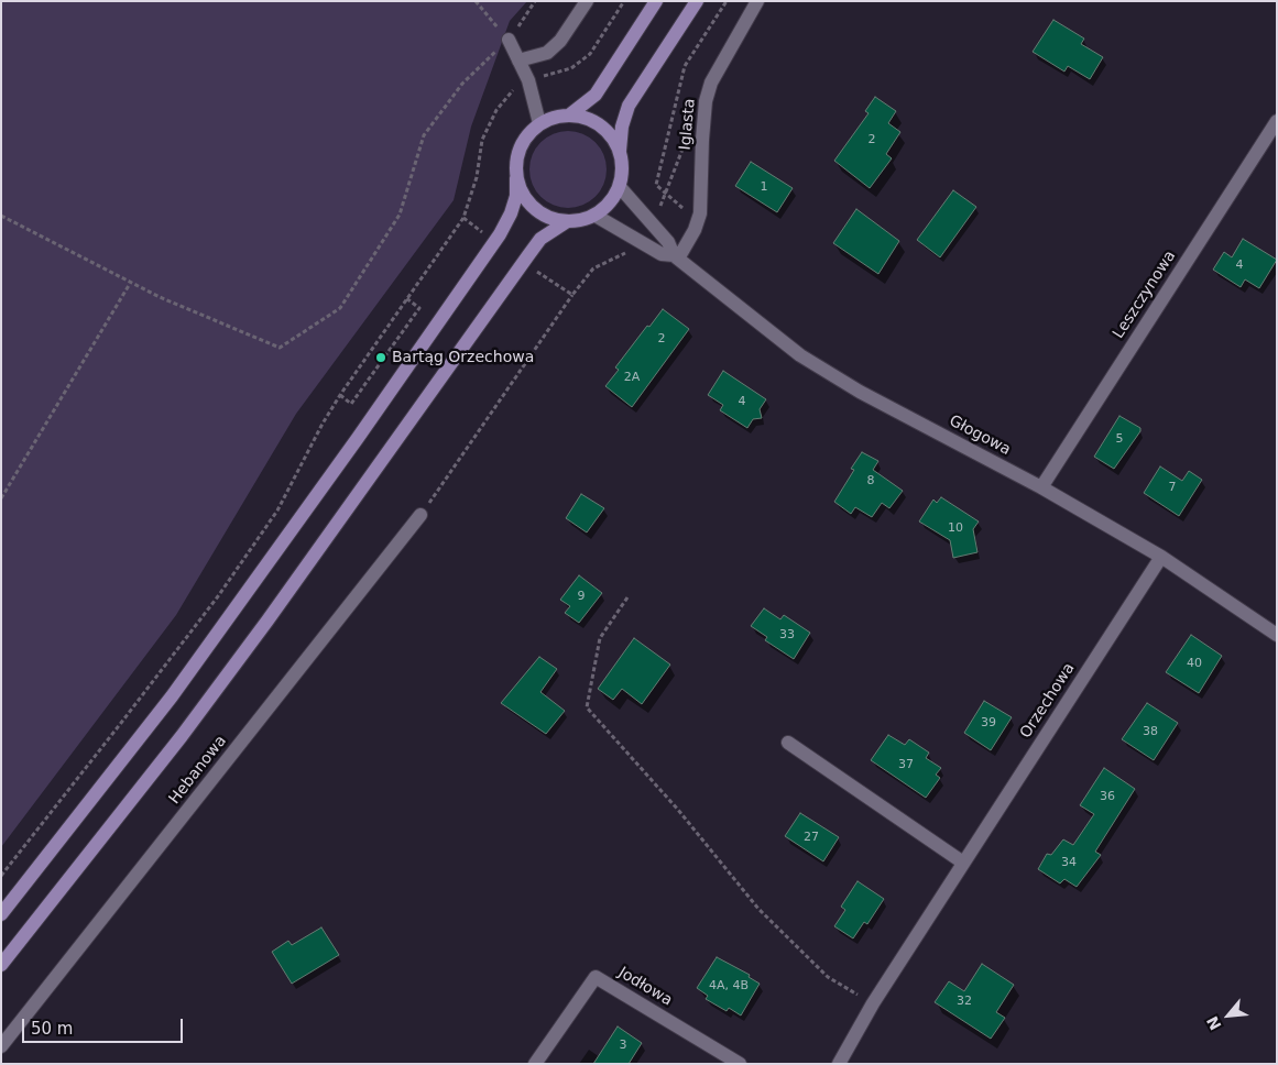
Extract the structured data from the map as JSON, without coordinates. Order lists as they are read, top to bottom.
{
  "streets": {
    "street": [
      "Iglasta",
      "Leszczynowa",
      "Głogowa",
      "Orzechowa",
      "Hebanowa",
      "Jodłowa"
    ]
  },
  "crossings": [
    ["Iglasta", "Głogowa"],
    ["Leszczynowa", "Głogowa"],
    ["Głogowa", "Orzechowa"]
  ],
  "places": ["Bartąg Orzechowa"],
  "house_numbers": [
    "2",
    "1",
    "4",
    "2",
    "2A",
    "4",
    "5",
    "8",
    "7",
    "10",
    "9",
    "33",
    "40",
    "39",
    "38",
    "37",
    "36",
    "27",
    "34",
    "4A, 4B",
    "32",
    "3"
  ],
  "scale_bar": "50 m",
  "north": "bottom left"
}
